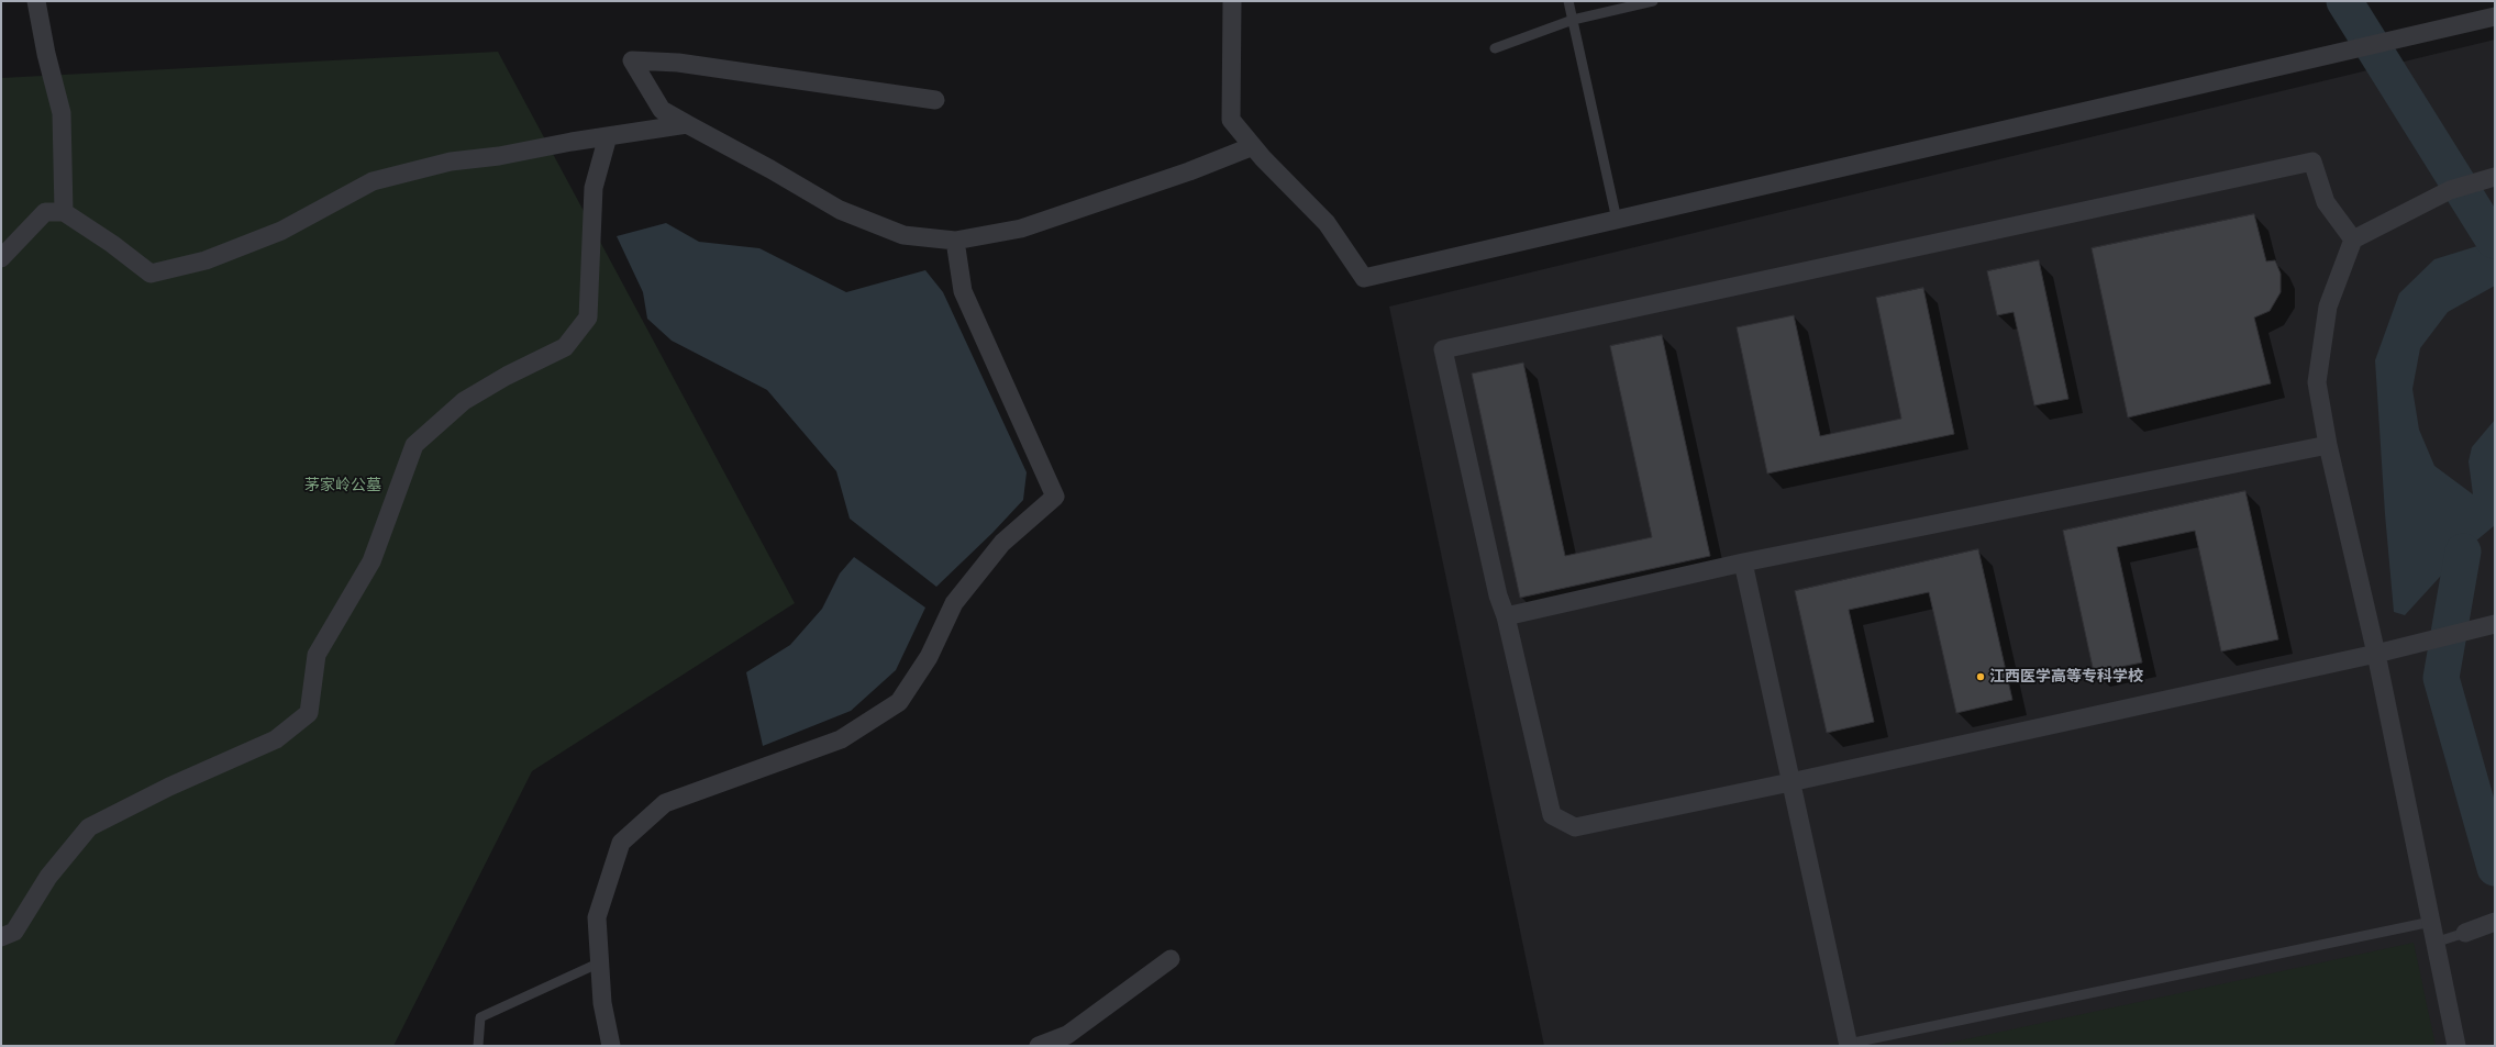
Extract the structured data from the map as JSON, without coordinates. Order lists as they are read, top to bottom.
{
  "parks": ["茅家岭公墓"],
  "places": ["江西医学高等专科学校"]
}
